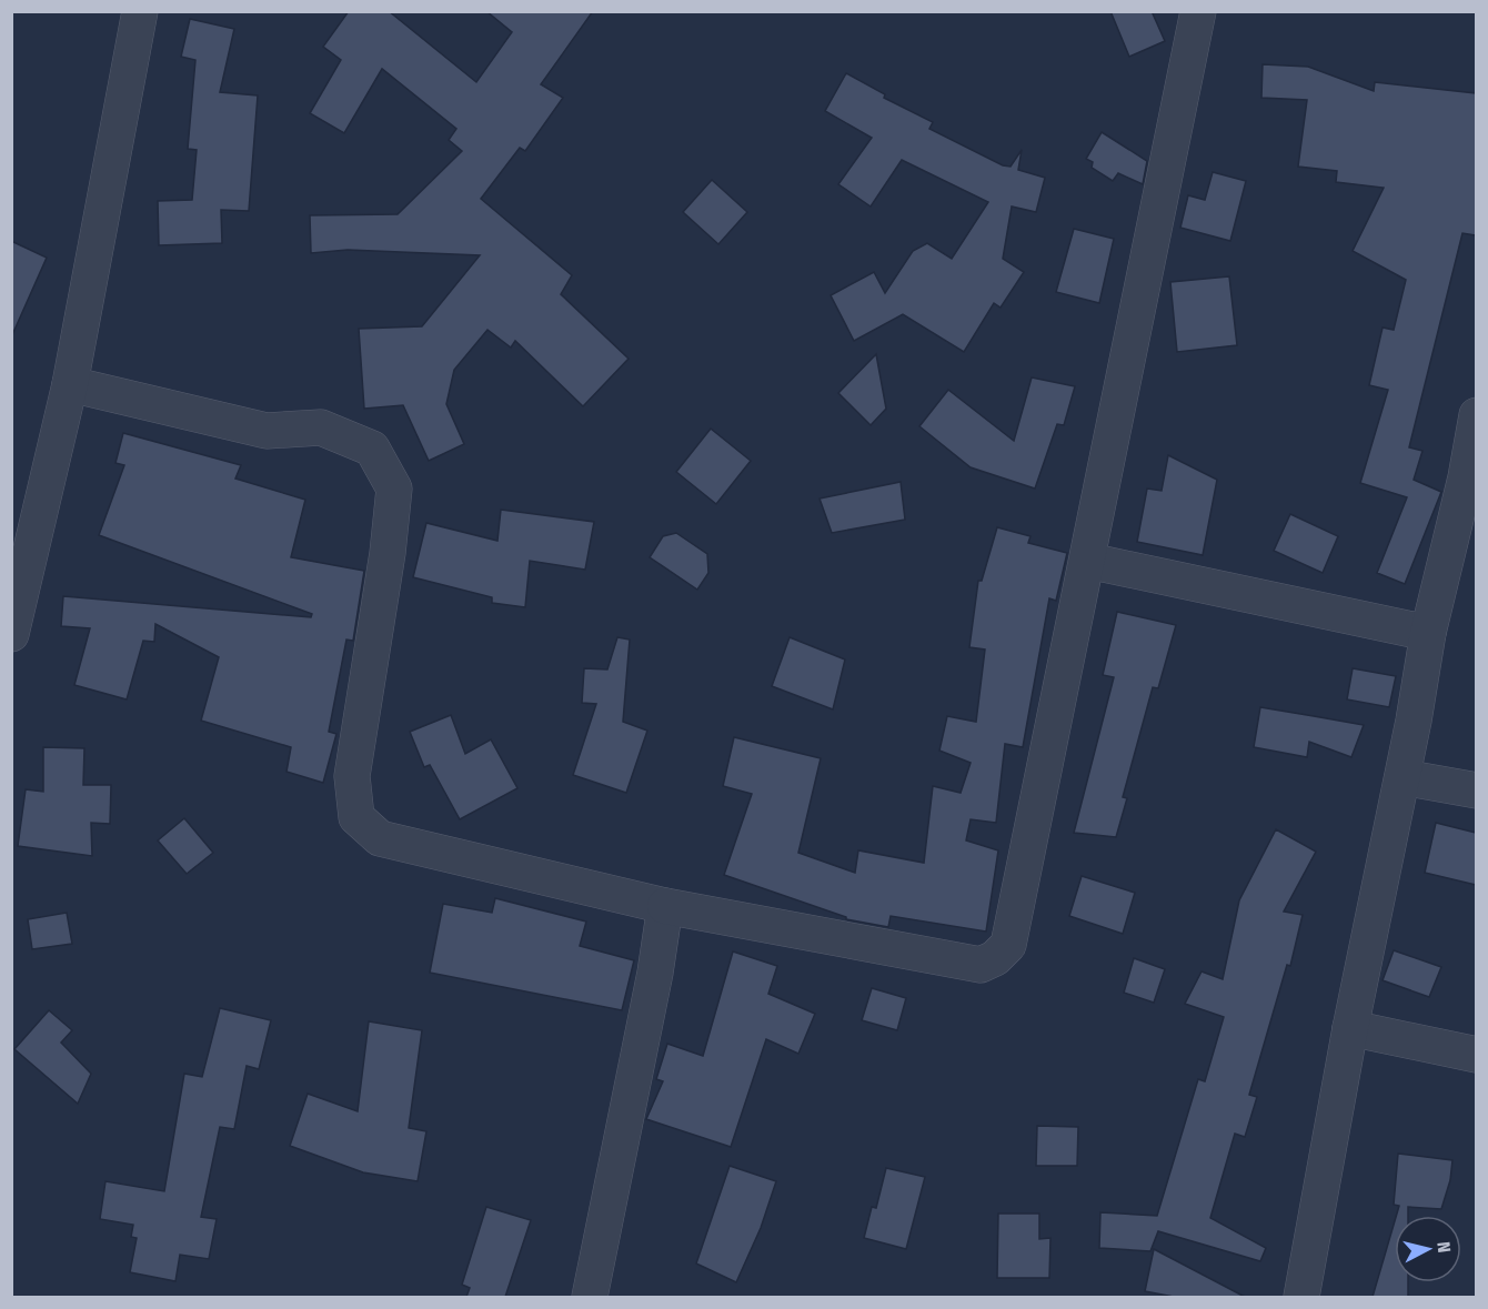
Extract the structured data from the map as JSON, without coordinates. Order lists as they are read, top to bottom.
{
  "north": "right"
}
